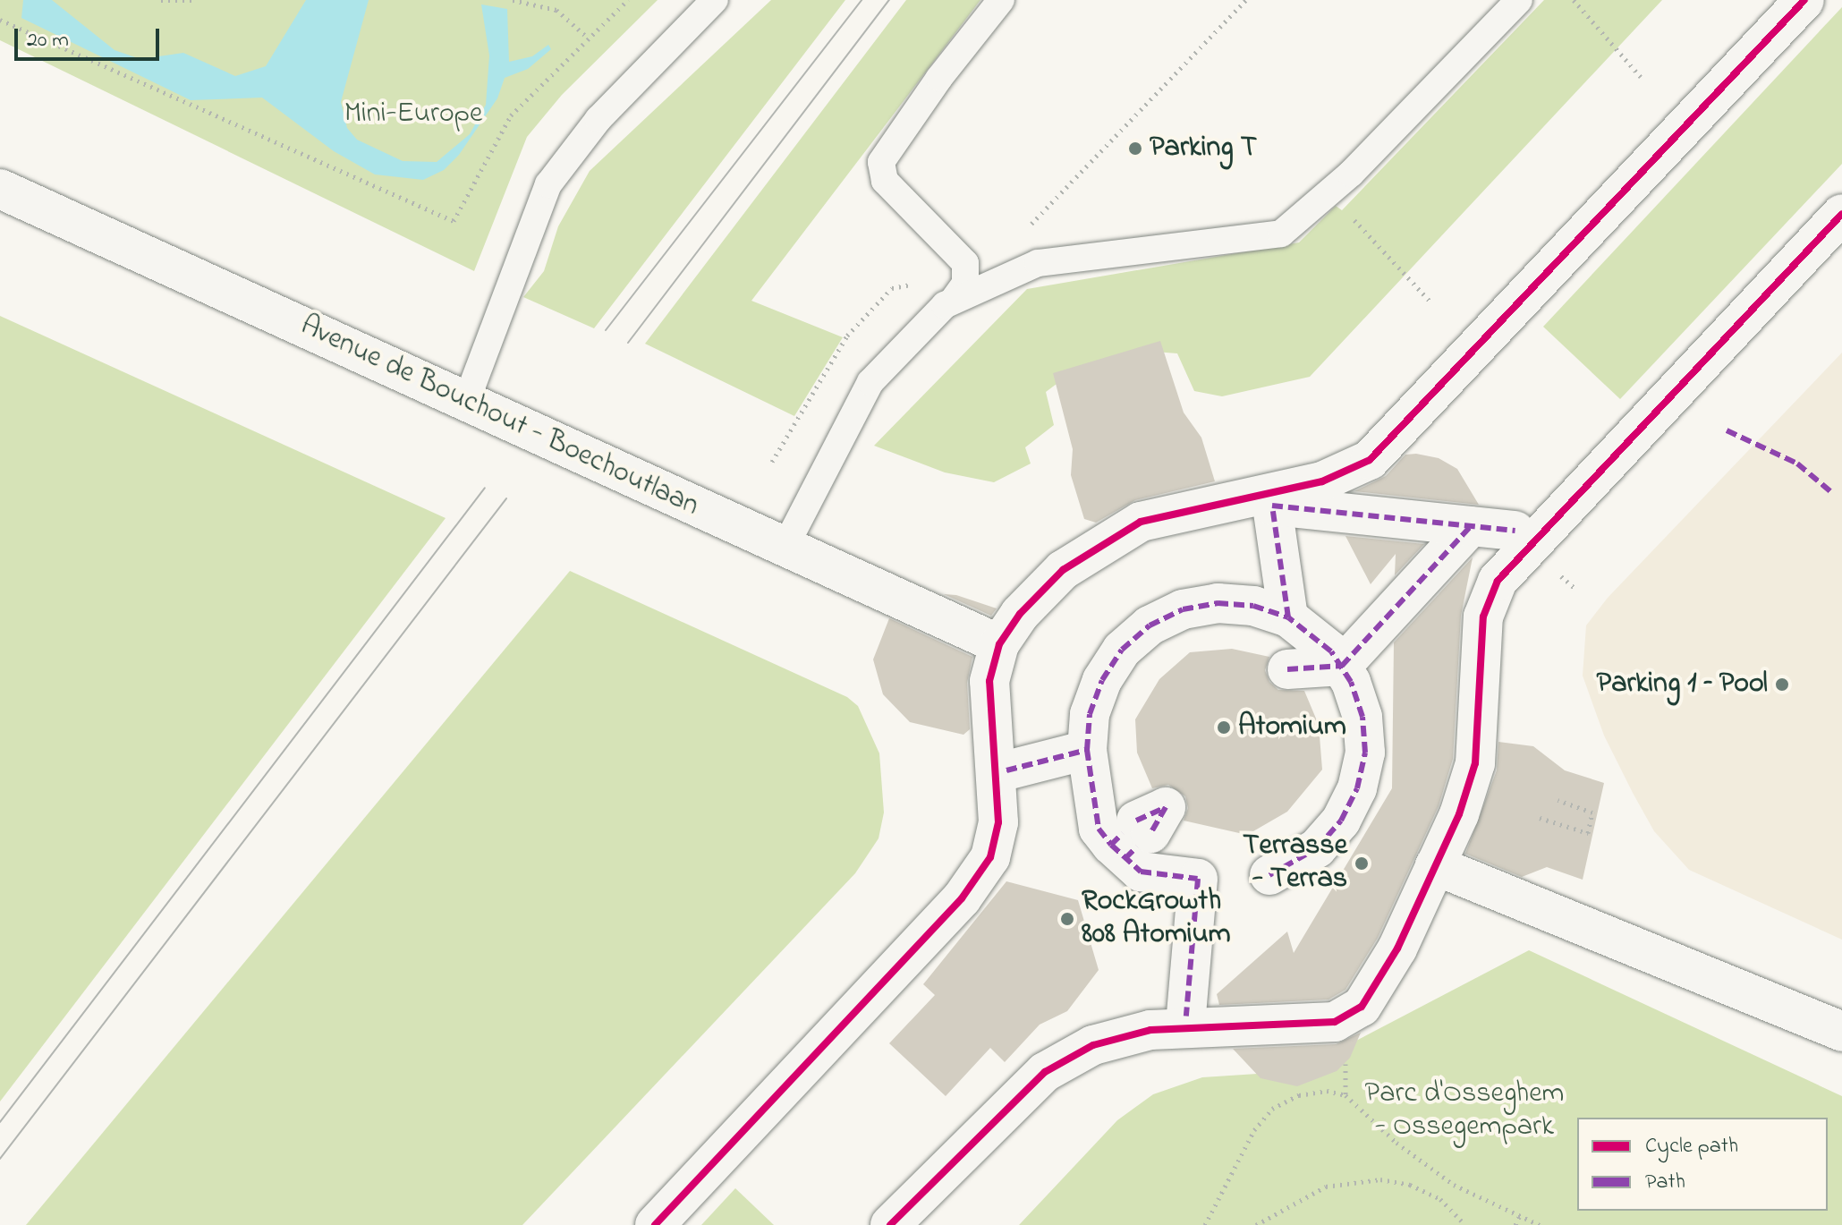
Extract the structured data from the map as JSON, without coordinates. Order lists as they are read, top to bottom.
{
  "streets": {
    "street": ["Avenue de Bouchout - Boechoutlaan"]
  },
  "parks": ["Mini-Europe", "Parc d'Osseghem - Ossegempark"],
  "places": [
    "Parking T",
    "Parking 1 – Pool",
    "Atomium",
    "Terrasse - Terras",
    "RockGrowth 808 Atomium"
  ],
  "legend": ["Cycle path", "Path"],
  "scale_bar": "20 m"
}
